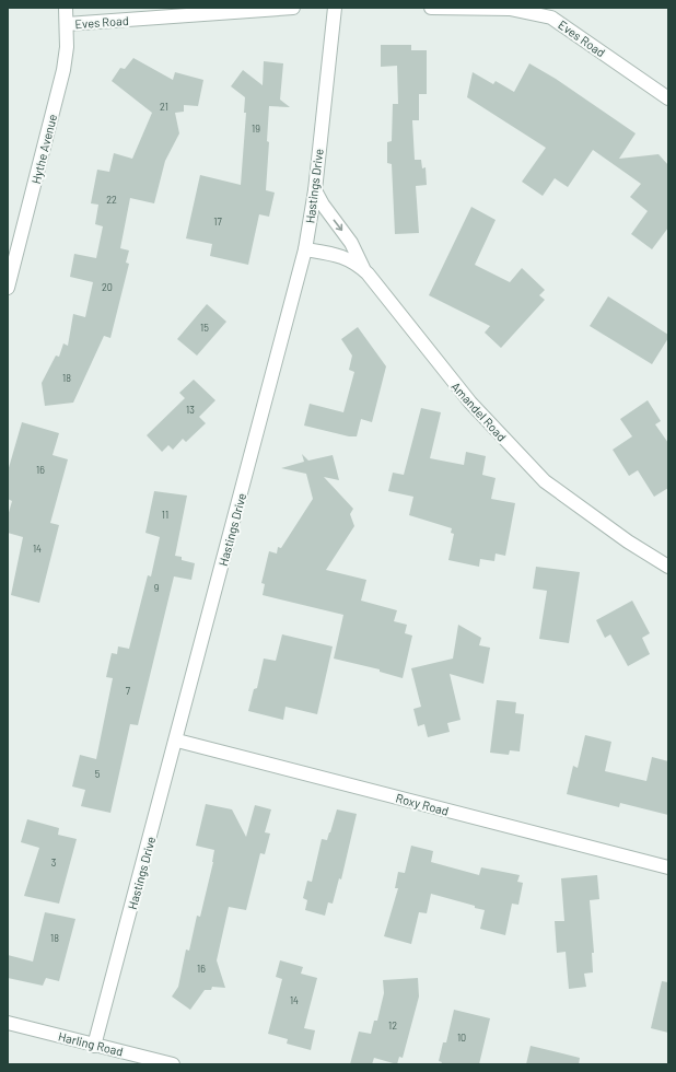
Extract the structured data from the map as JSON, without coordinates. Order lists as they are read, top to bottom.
{
  "streets": {
    "street": [
      "Eves Road",
      "Hythe Avenue",
      "Hastings Drive",
      "Amandel Road",
      "Roxy Road",
      "Harling Road"
    ]
  },
  "crossings": [
    ["Eves Road", "Hythe Avenue"],
    ["Hastings Drive", "Amandel Road"],
    ["Hastings Drive", "Roxy Road"],
    ["Hastings Drive", "Harling Road"]
  ],
  "house_numbers": [
    "21",
    "19",
    "22",
    "17",
    "20",
    "15",
    "18",
    "13",
    "16",
    "11",
    "14",
    "9",
    "7",
    "5",
    "3",
    "18",
    "16",
    "14",
    "12",
    "10"
  ]
}
